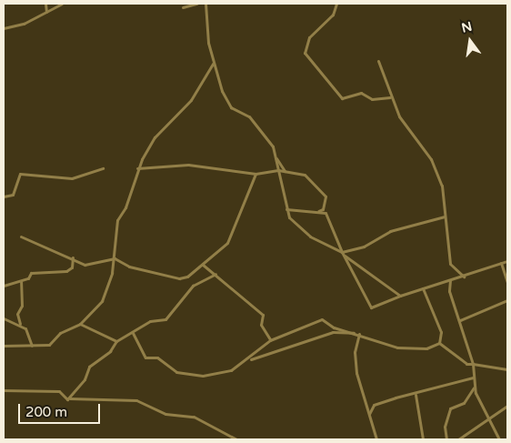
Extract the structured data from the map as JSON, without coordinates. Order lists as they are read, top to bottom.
{
  "scale_bar": "200 m",
  "north": "top"
}
